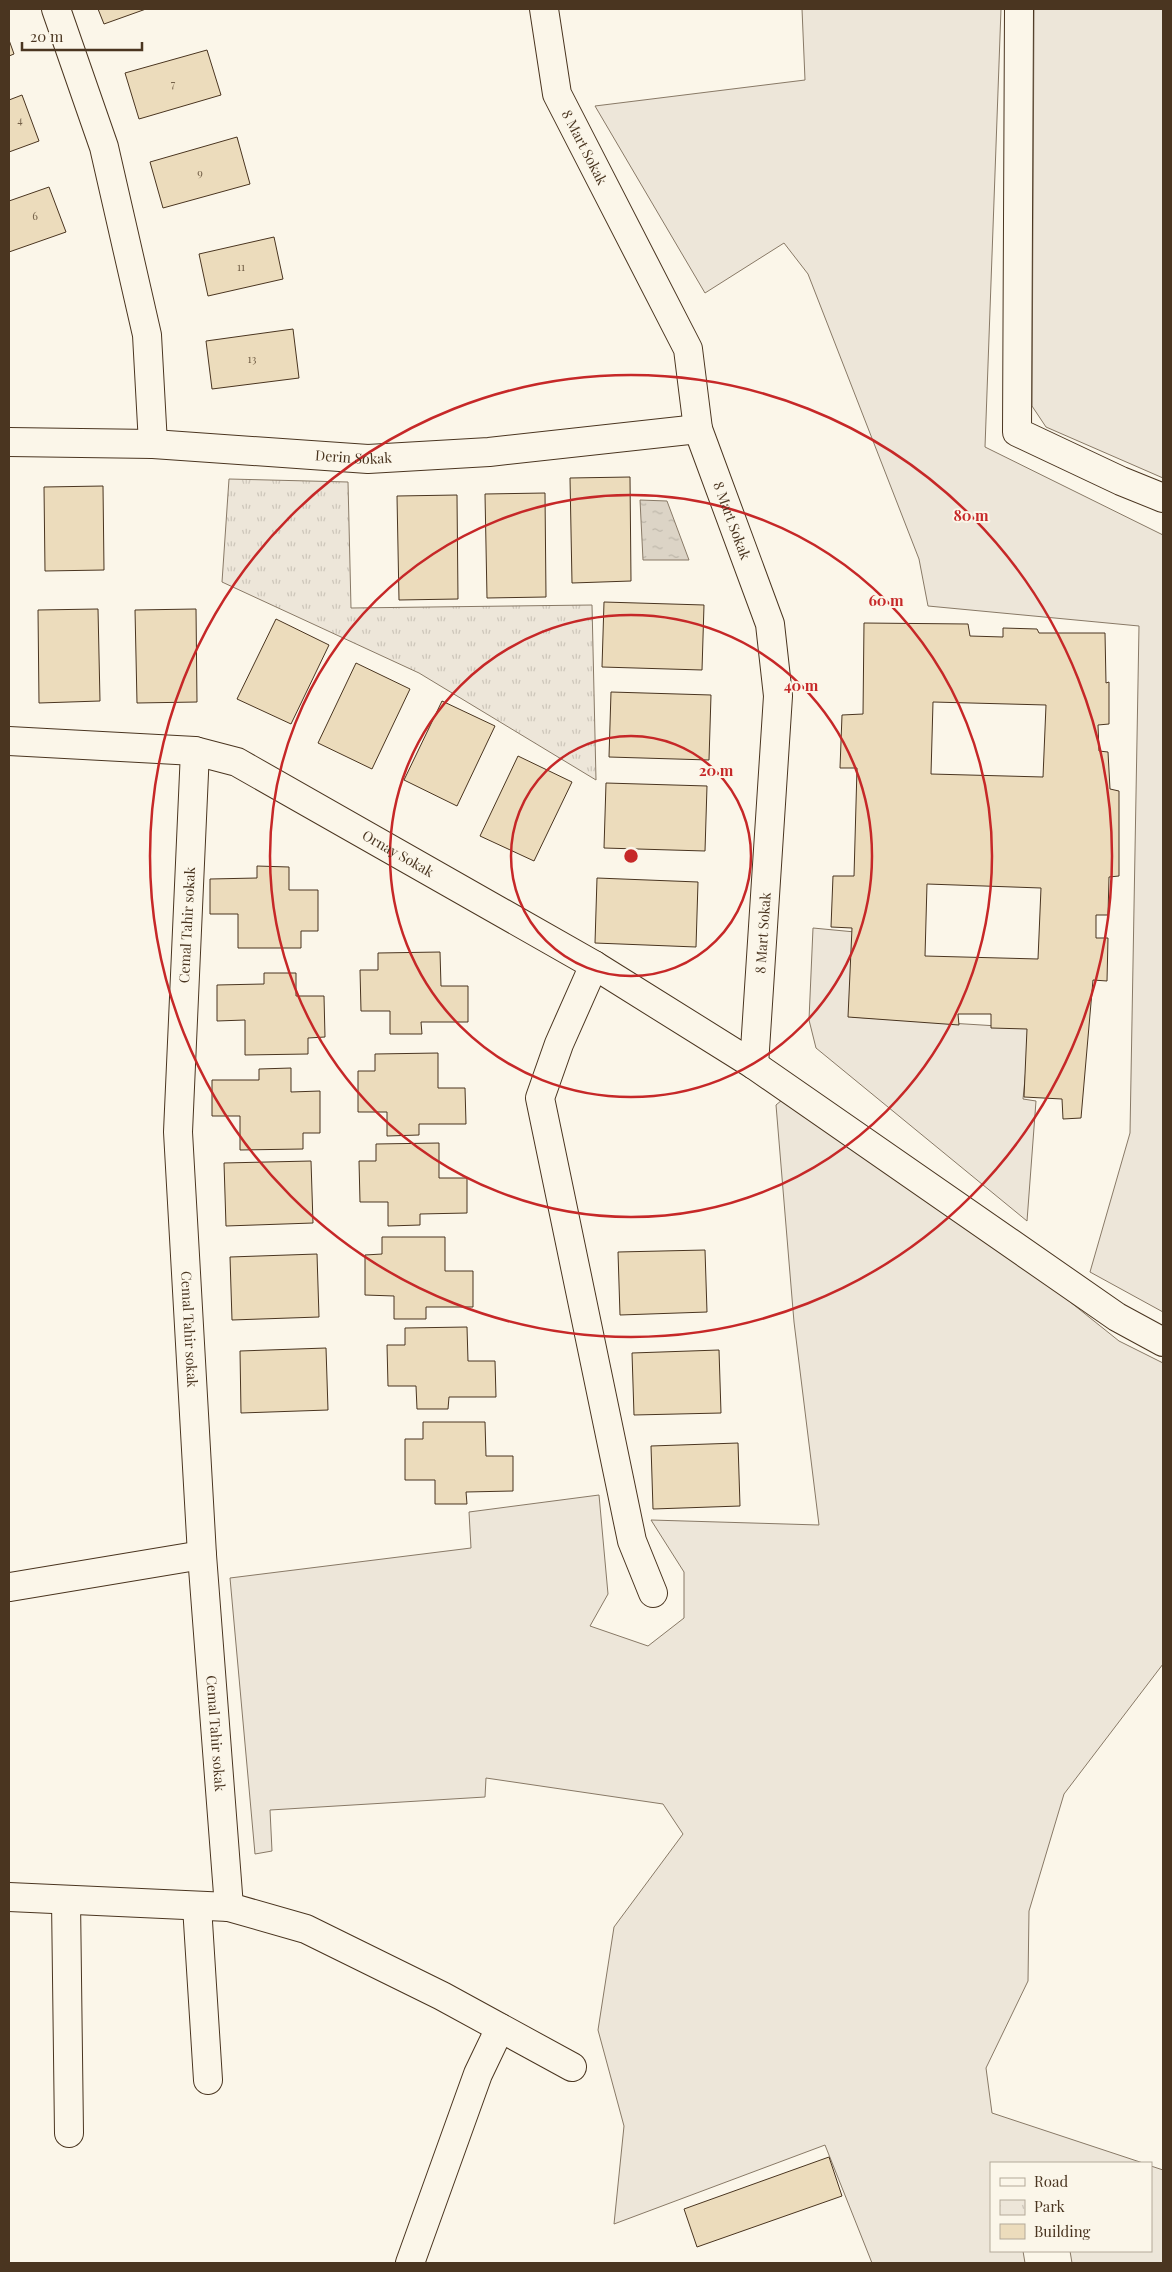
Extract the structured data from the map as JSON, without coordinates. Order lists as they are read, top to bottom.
{
  "streets": {
    "street": [
      "8 Mart Sokak",
      "Derin Sokak",
      "Ornay Sokak",
      "Cemal Tahir sokak"
    ]
  },
  "crossings": [
    ["8 Mart Sokak", "Derin Sokak"],
    ["8 Mart Sokak", "Ornay Sokak"],
    ["Ornay Sokak", "Cemal Tahir sokak"]
  ],
  "house_numbers": [
    "7",
    "4",
    "9",
    "6",
    "11",
    "13"
  ],
  "legend": ["Road", "Park", "Building"],
  "scale_bar": "20 m",
  "rings": [
    "80 m",
    "60 m",
    "40 m",
    "20 m"
  ]
}
